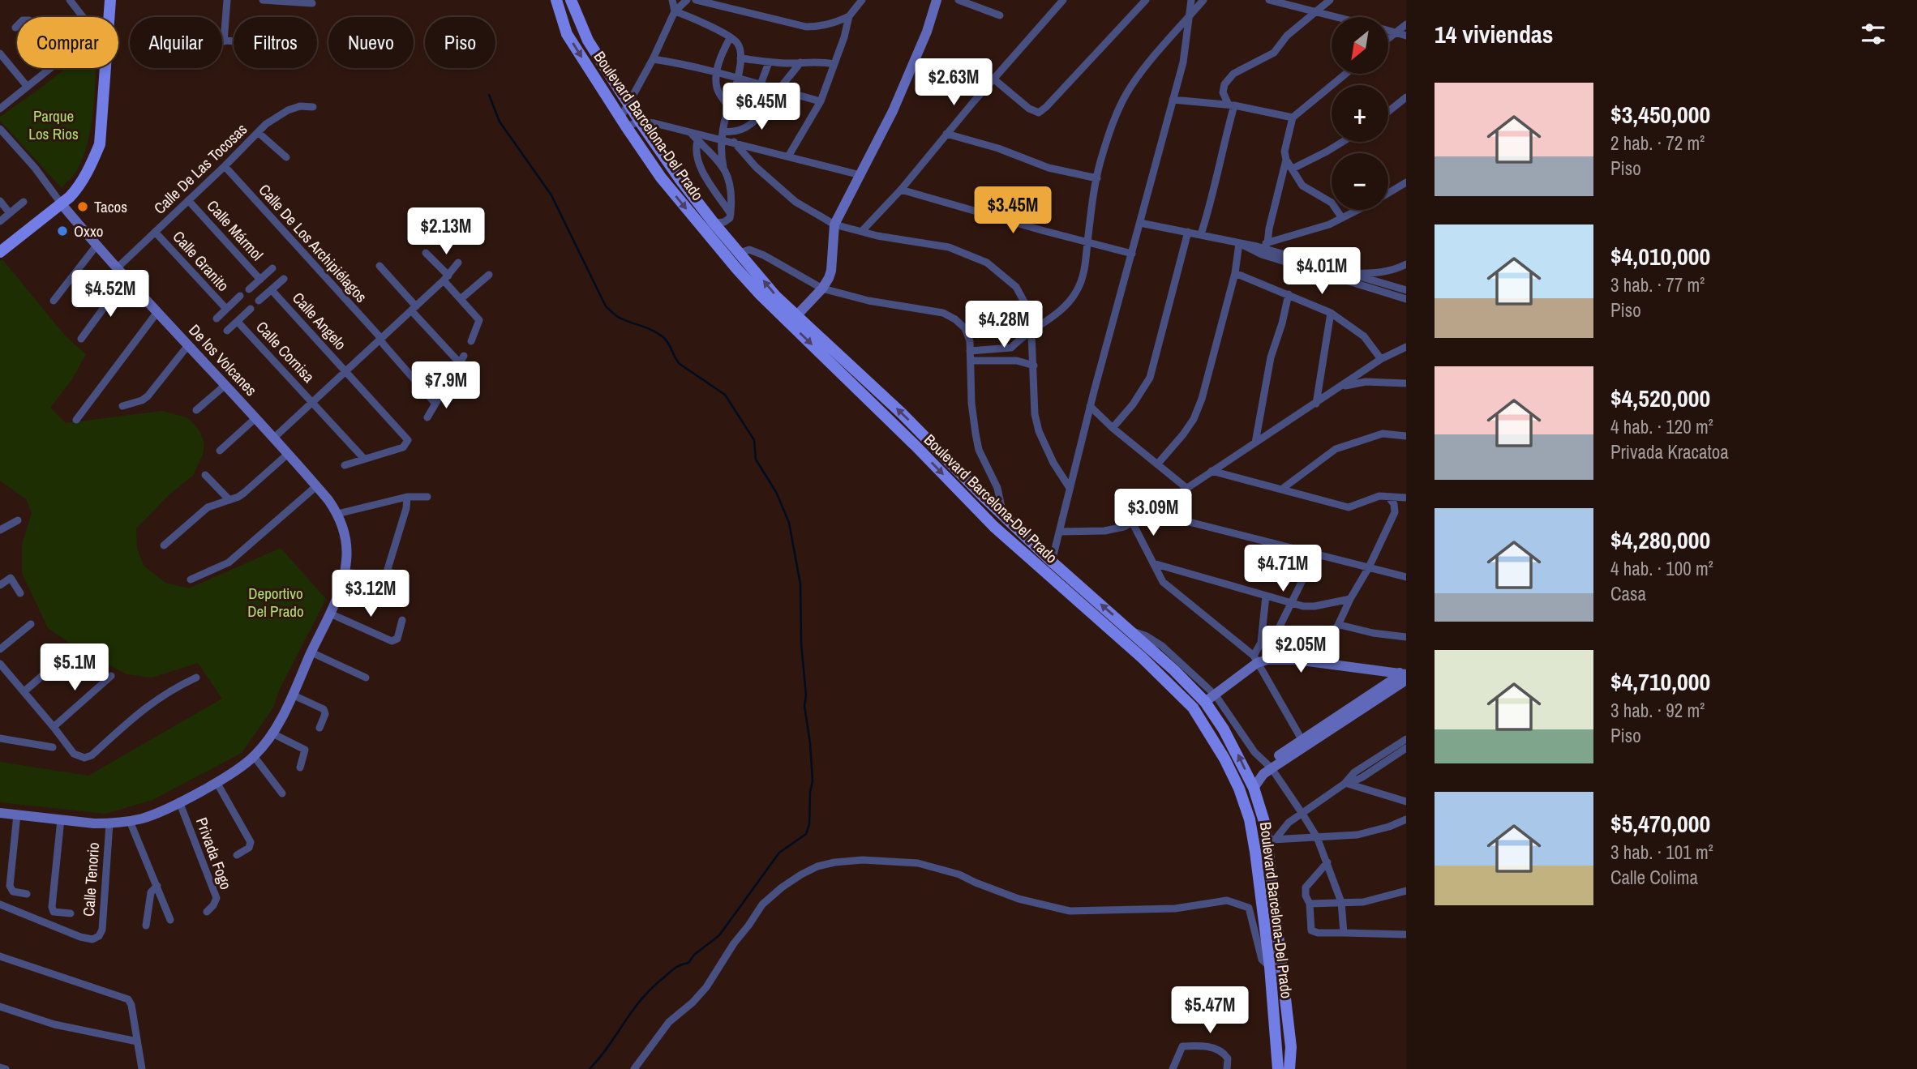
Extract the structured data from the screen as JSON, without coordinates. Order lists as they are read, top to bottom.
{
  "streets": {
    "main road": ["Boulevard Barcelona-Del Prado"],
    "street": [
      "Calle De Las Tocosas",
      "Calle Mármol",
      "Calle De Los Archipiélagos",
      "Calle Granito",
      "Calle Angelo",
      "Calle Cornisa",
      "De los Volcanes",
      "Privada Fogo",
      "Calle Tenorio"
    ]
  },
  "crossings": [
    ["Calle De Las Tocosas", "Calle Mármol"],
    ["Calle De Las Tocosas", "Calle De Los Archipiélagos"],
    ["Calle De Las Tocosas", "Calle Granito"],
    ["Calle De Las Tocosas", "De los Volcanes"],
    ["Calle Angelo", "Calle Cornisa"],
    ["De los Volcanes", "Privada Fogo"],
    ["De los Volcanes", "Calle Tenorio"]
  ],
  "parks": ["Parque Los Rios", "Deportivo Del Prado"],
  "places": ["Tacos", "Oxxo"],
  "north": "bottom left",
  "page": {
    "heading": "14 viviendas",
    "map_buttons": ["+", "−"],
    "chip": [
      "Comprar",
      "Alquilar",
      "Filtros",
      "Nuevo",
      "Piso"
    ],
    "price": [
      "$2.63M",
      "$6.45M",
      "$3.45M",
      "$2.13M",
      "$4.01M",
      "$4.52M",
      "$4.28M",
      "$7.9M",
      "$3.09M",
      "$4.71M",
      "$3.12M",
      "$2.05M",
      "$5.1M",
      "$5.47M"
    ],
    "list": [
      {
        "name": "$3,450,000",
        "note": "2 hab. · 72 m² · Piso"
      },
      {
        "name": "$4,010,000",
        "note": "3 hab. · 77 m² · Piso"
      },
      {
        "name": "$4,520,000",
        "note": "4 hab. · 120 m² · Privada Kracatoa"
      },
      {
        "name": "$4,280,000",
        "note": "4 hab. · 100 m² · Casa"
      },
      {
        "name": "$4,710,000",
        "note": "3 hab. · 92 m² · Piso"
      },
      {
        "name": "$5,470,000",
        "note": "3 hab. · 101 m² · Calle Colima"
      }
    ]
  }
}
